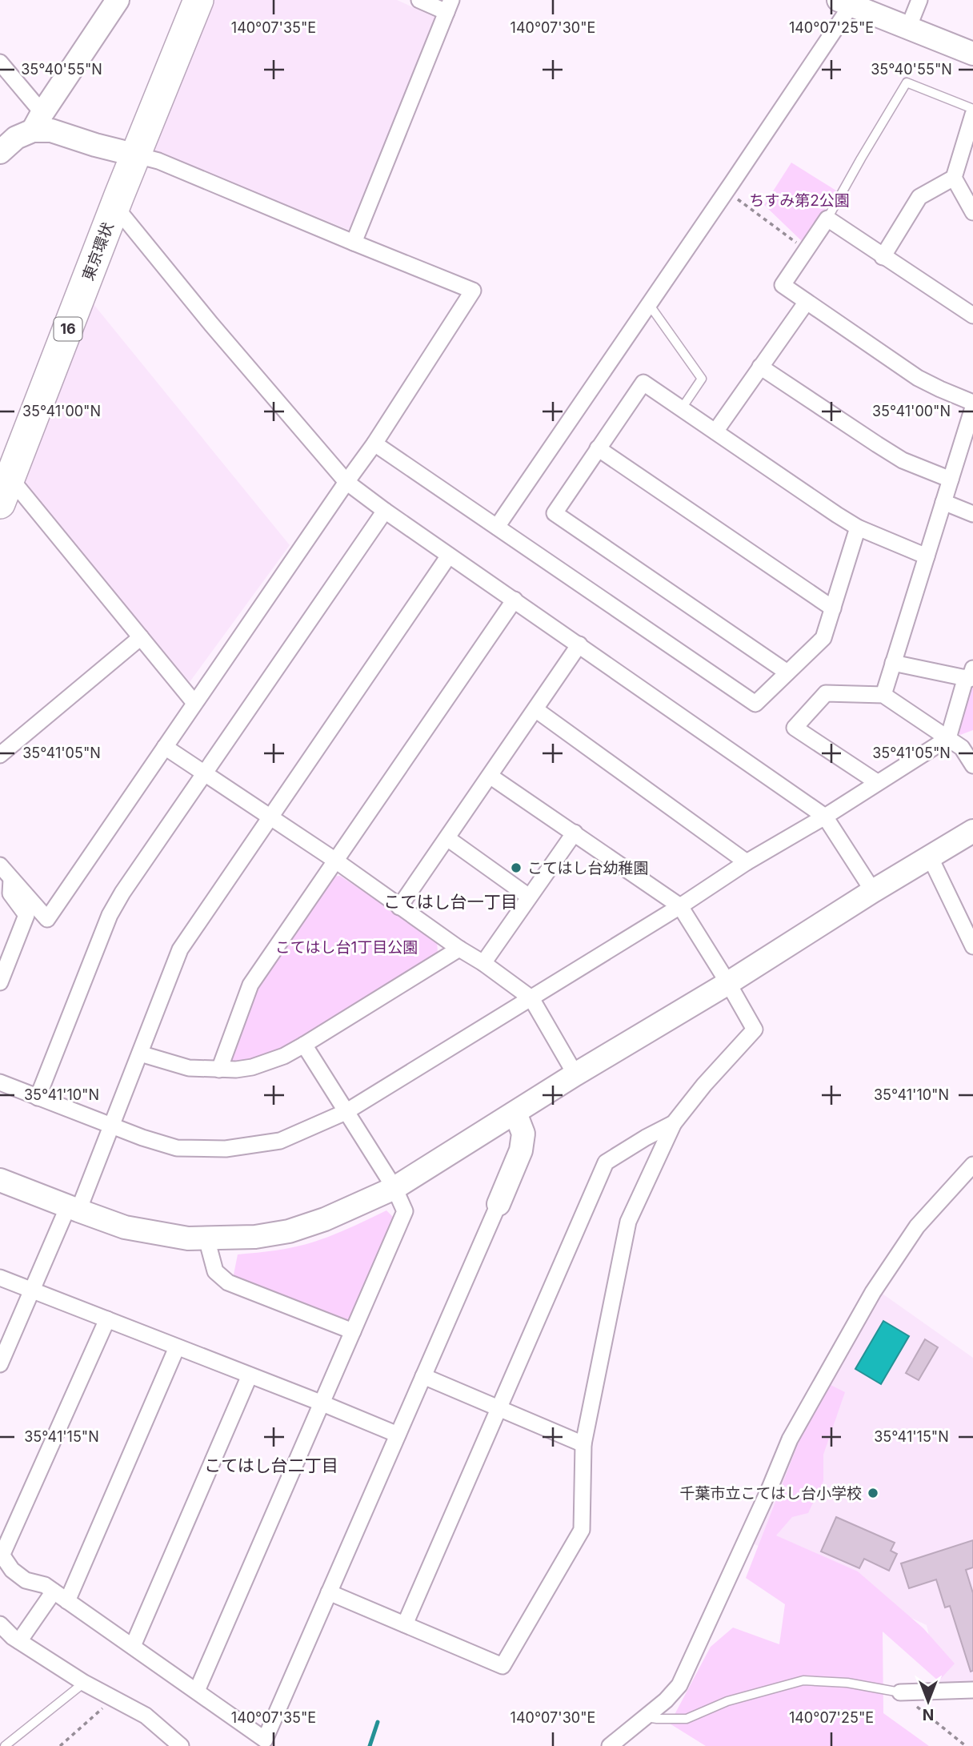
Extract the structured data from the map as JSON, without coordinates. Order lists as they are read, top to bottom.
{
  "streets": {
    "highway": ["東京環状", "16"]
  },
  "districts": ["こてはし台一丁目", "こてはし台二丁目"],
  "parks": ["ちすみ第2公園", "こてはし台1丁目公園"],
  "places": ["こてはし台幼稚園", "千葉市立こてはし台小学校"],
  "north": "bottom",
  "coordinates": [
    "140°07'35\"E",
    "140°07'30\"E",
    "140°07'25\"E",
    "35°40'55\"N",
    "35°41'00\"N",
    "35°41'05\"N",
    "35°41'10\"N",
    "35°41'15\"N"
  ]
}
